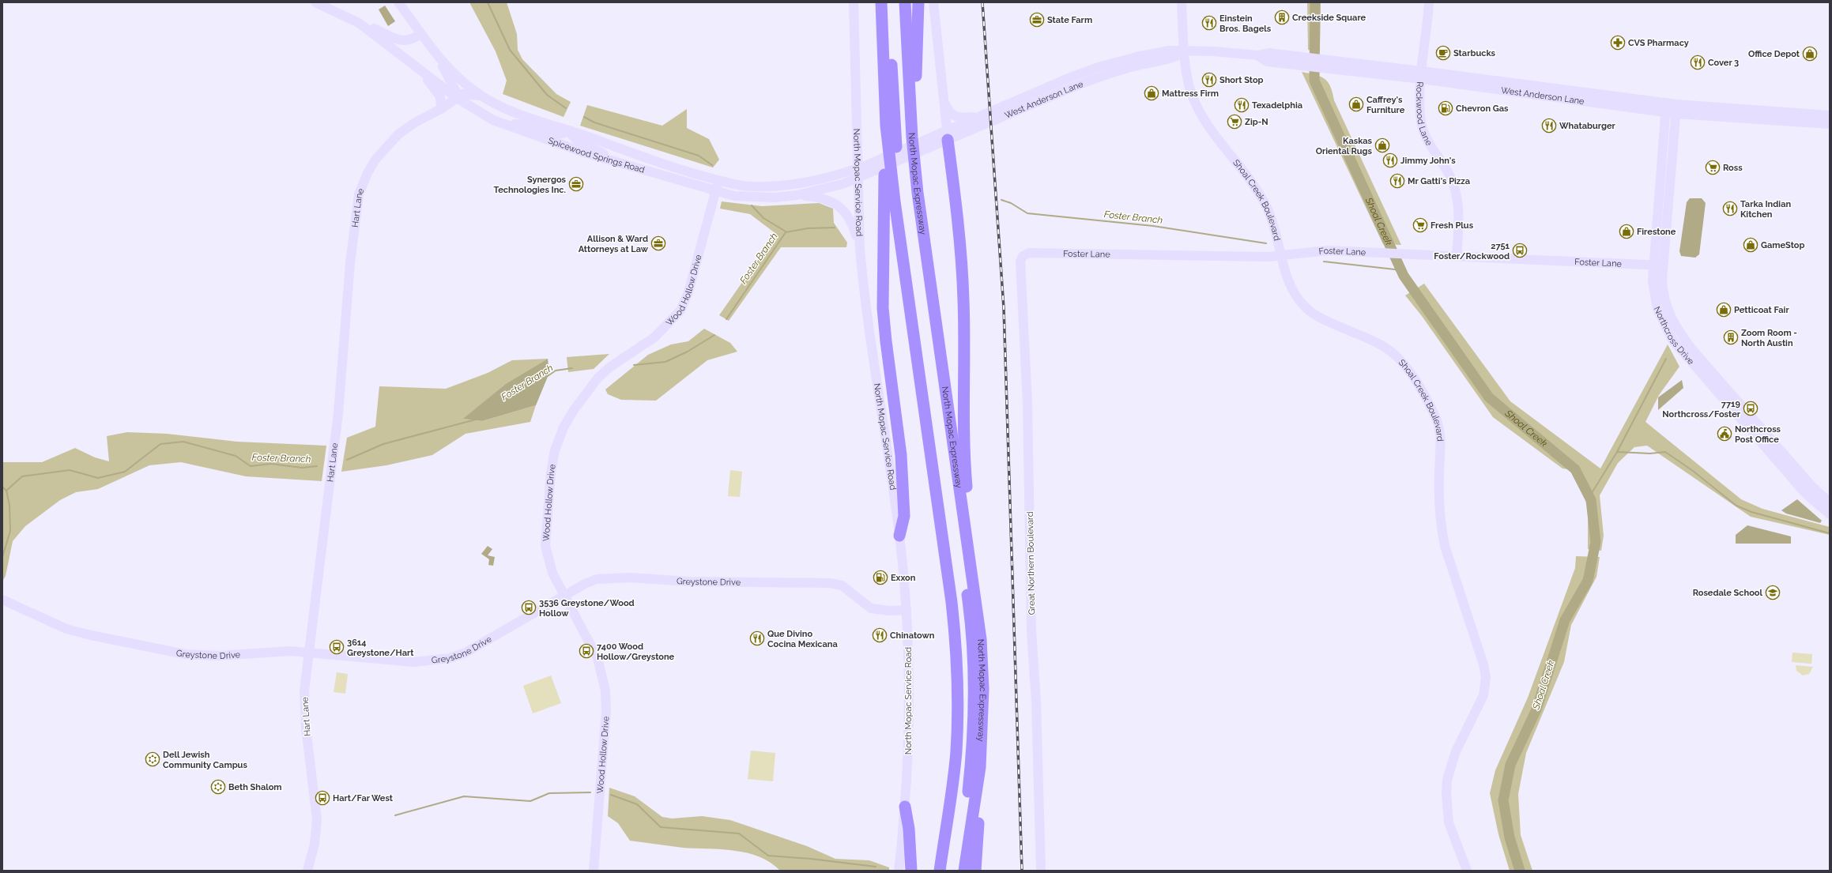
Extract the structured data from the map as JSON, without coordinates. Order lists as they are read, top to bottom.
{
  "streets": {
    "highway": ["North Mopac Expressway"],
    "street": [
      "West Anderson Lane",
      "Rockwood Lane",
      "Spicewood Springs Road",
      "North Mopac Service Road",
      "Shoal Creek Boulevard",
      "Hart Lane",
      "Foster Lane",
      "Wood Hollow Drive",
      "Northcross Drive",
      "Great Northern Boulevard",
      "Greystone Drive"
    ]
  },
  "crossings": [
    ["West Anderson Lane", "Rockwood Lane"],
    ["West Anderson Lane", "Spicewood Springs Road"],
    ["West Anderson Lane", "Shoal Creek Boulevard"],
    ["West Anderson Lane", "Northcross Drive"],
    ["Rockwood Lane", "Foster Lane"],
    ["Spicewood Springs Road", "North Mopac Service Road"],
    ["Spicewood Springs Road", "Hart Lane"],
    ["Spicewood Springs Road", "Wood Hollow Drive"],
    ["North Mopac Service Road", "Greystone Drive"],
    ["Shoal Creek Boulevard", "Foster Lane"],
    ["Hart Lane", "Greystone Drive"],
    ["Foster Lane", "Northcross Drive"],
    ["Foster Lane", "Great Northern Boulevard"],
    ["Wood Hollow Drive", "Greystone Drive"]
  ],
  "water": ["Foster Branch", "Shoal Creek"],
  "places": {
    "building": ["Creekside Square", "Zoom Room - North Austin"],
    "office": ["State Farm", "Synergos Technologies Inc.", "Allison & Ward Attorneys at Law"],
    "restaurant": [
      "Einstein Bros. Bagels",
      "Cover 3",
      "Short Stop",
      "Texadelphia",
      "Whataburger",
      "Jimmy John's",
      "Mr Gatti's Pizza",
      "Tarka Indian Kitchen",
      "Chinatown",
      "Que Divino Cocina Mexicana"
    ],
    "pharmacy": ["CVS Pharmacy"],
    "cafe": ["Starbucks"],
    "shop": [
      "Office Depot",
      "Mattress Firm",
      "Caffrey's Furniture",
      "Kaskas Oriental Rugs",
      "Firestone",
      "GameStop",
      "Petticoat Fair"
    ],
    "fuel station": ["Chevron Gas", "Exxon"],
    "supermarket": ["Zip-N", "Ross", "Fresh Plus"],
    "bus stop": [
      "2751 Foster/Rockwood",
      "7719 Northcross/Foster",
      "3536 Greystone/Wood Hollow",
      "3614 Greystone/Hart",
      "7400 Wood Hollow/Greystone",
      "Hart/Far West"
    ],
    "public building": ["Northcross Post Office"],
    "school or university": ["Rosedale School"],
    "synagogue": ["Dell Jewish Community Campus", "Beth Shalom"]
  }
}
